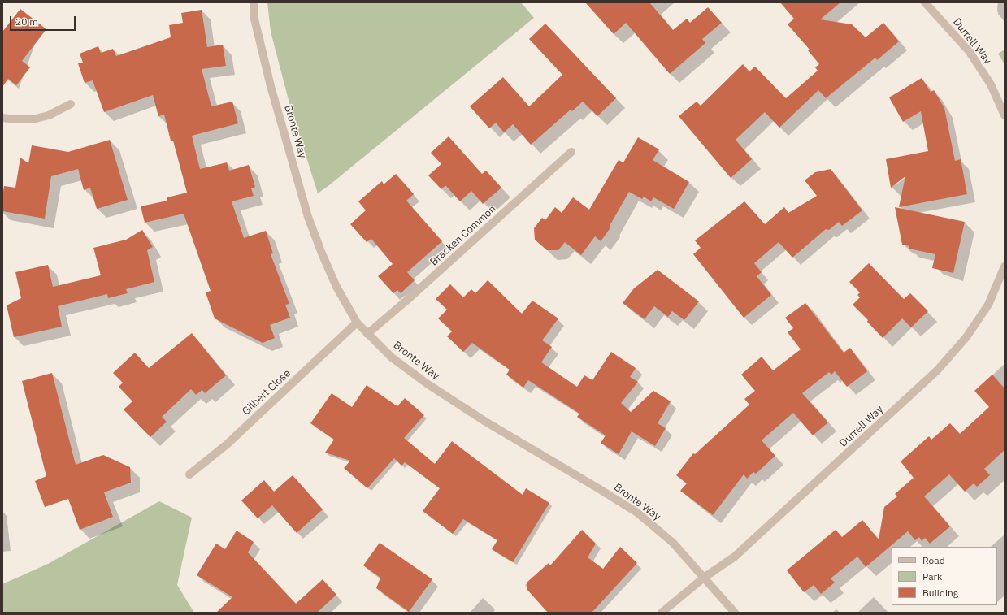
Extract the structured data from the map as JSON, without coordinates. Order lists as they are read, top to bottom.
{
  "streets": {
    "street": [
      "Durrell Way",
      "Bronte Way",
      "Bracken Common",
      "Gilbert Close"
    ]
  },
  "crossings": [
    ["Durrell Way", "Bronte Way"],
    ["Bronte Way", "Bracken Common"],
    ["Bronte Way", "Gilbert Close"]
  ],
  "legend": ["Road", "Park", "Building"],
  "scale_bar": "20 m"
}
